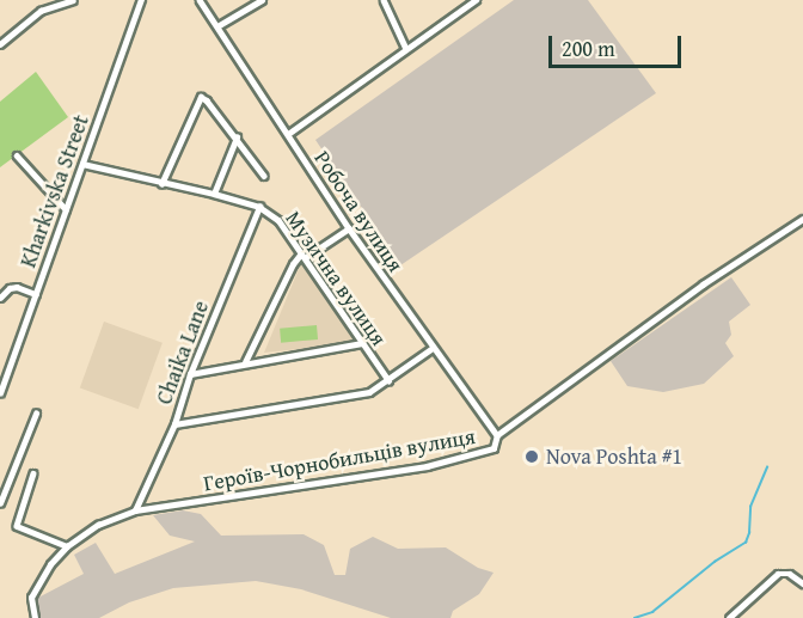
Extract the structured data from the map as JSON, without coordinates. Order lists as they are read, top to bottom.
{
  "streets": {
    "street": [
      "Kharkivska Street",
      "Робоча вулиця",
      "Музична вулиця",
      "Chaika Lane",
      "Героїв-Чорнобильців вулиця"
    ]
  },
  "crossings": [
    ["Kharkivska Street", "Музична вулиця"],
    ["Робоча вулиця", "Героїв-Чорнобильців вулиця"],
    ["Музична вулиця", "Chaika Lane"],
    ["Chaika Lane", "Героїв-Чорнобильців вулиця"]
  ],
  "places": ["Nova Poshta #1"],
  "scale_bar": "200 m"
}
